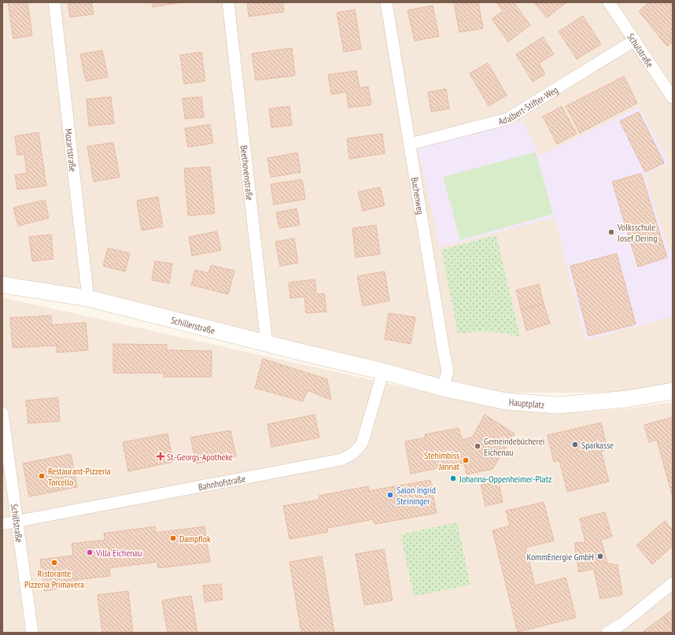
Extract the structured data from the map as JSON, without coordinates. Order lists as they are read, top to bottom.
{
  "streets": {
    "main road": ["Schillerstraße", "Hauptplatz"],
    "street": [
      "Schulstraße",
      "Adalbert-Stifter-Weg",
      "Mozartstraße",
      "Beethovenstraße",
      "Buchenweg",
      "Bahnhofstraße",
      "Schilfstraße"
    ]
  },
  "crossings": [
    ["Schulstraße", "Adalbert-Stifter-Weg"],
    ["Adalbert-Stifter-Weg", "Buchenweg"],
    ["Mozartstraße", "Schillerstraße"],
    ["Beethovenstraße", "Schillerstraße"],
    ["Buchenweg", "Hauptplatz"],
    ["Schillerstraße", "Hauptplatz"],
    ["Schillerstraße", "Bahnhofstraße"],
    ["Hauptplatz", "Bahnhofstraße"],
    ["Bahnhofstraße", "Schilfstraße"]
  ],
  "places": {
    "other": [
      "Volksschule Josef Dering",
      "Sparkasse",
      "Gemeindebücherei Eichenau",
      "Stehimbiss Jannat",
      "Restaurant-Pizzeria Torcello",
      "Johanna-Oppenheimer-Platz",
      "Salon Ingrid Steininger",
      "Dampflok",
      "Villa Eichenau",
      "KommEnergie GmbH",
      "Ristorante Pizzeria Primavera"
    ],
    "health": ["St.-Georgs-Apotheke"]
  }
}
